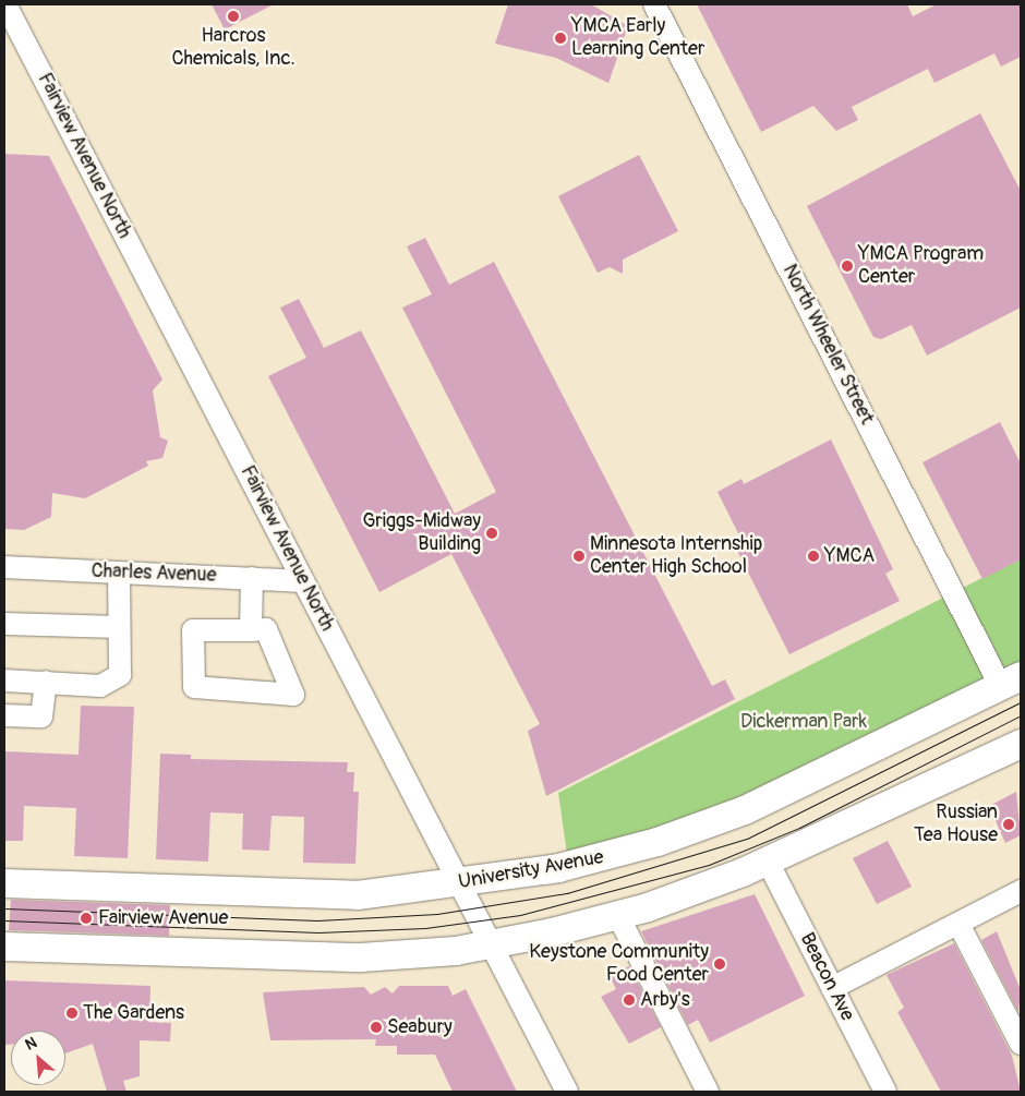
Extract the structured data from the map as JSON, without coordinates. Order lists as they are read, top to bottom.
{
  "streets": {
    "main road": ["University Avenue"],
    "street": [
      "Fairview Avenue North",
      "North Wheeler Street",
      "Charles Avenue",
      "Beacon Ave"
    ]
  },
  "crossings": [
    ["Fairview Avenue North", "Charles Avenue"],
    ["Fairview Avenue North", "University Avenue"],
    ["North Wheeler Street", "University Avenue"]
  ],
  "parks": ["Dickerman Park"],
  "places": [
    "Harcros Chemicals, Inc.",
    "YMCA Early Learning Center",
    "YMCA Program Center",
    "Griggs-Midway Building",
    "Minnesota Internship Center High School",
    "YMCA",
    "Russian Tea House",
    "Fairview Avenue",
    "Keystone Community Food Center",
    "Arby's",
    "The Gardens",
    "Seabury"
  ],
  "north": "top left"
}
